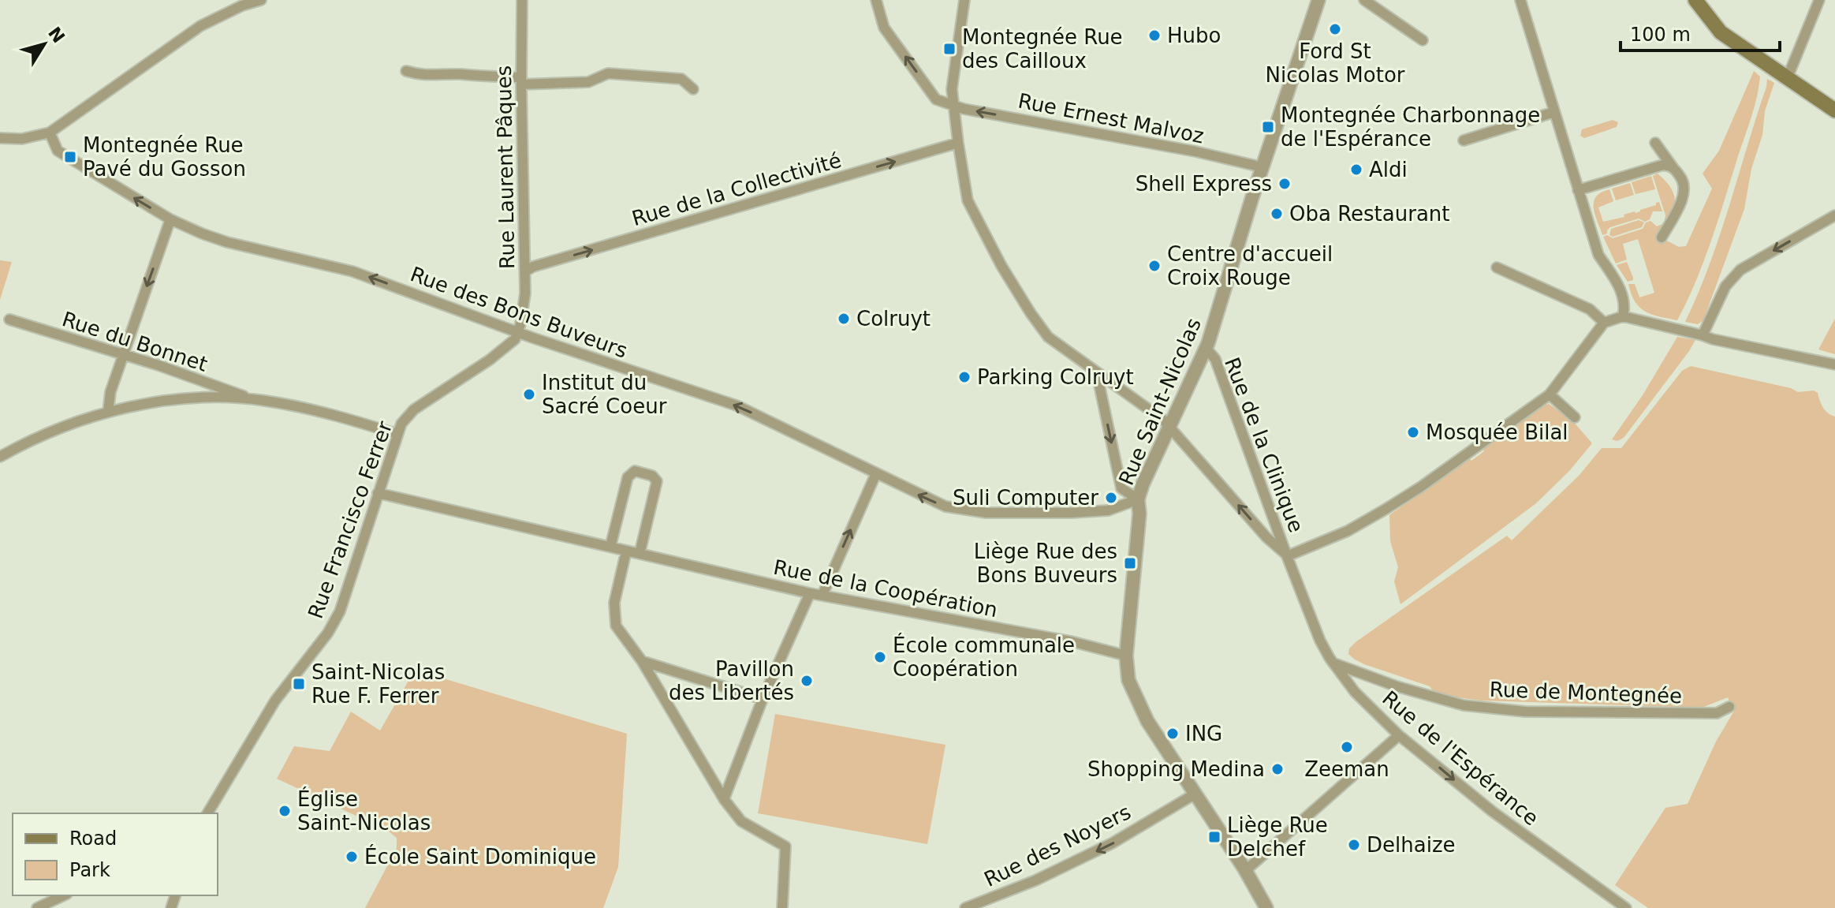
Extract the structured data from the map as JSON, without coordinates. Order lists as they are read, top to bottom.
{
  "streets": {
    "street": [
      "Rue Ernest Malvoz",
      "Rue Laurent Pâques",
      "Rue de la Collectivité",
      "Rue des Bons Buveurs",
      "Rue du Bonnet",
      "Rue Saint-Nicolas",
      "Rue de la Clinique",
      "Rue Francisco Ferrer",
      "Rue de la Coopération",
      "Rue de Montegnée",
      "Rue de l'Espérance",
      "Rue des Noyers"
    ]
  },
  "crossings": [
    ["Rue Ernest Malvoz", "Rue Saint-Nicolas"],
    ["Rue Ernest Malvoz", "Rue de l'Espérance"],
    ["Rue Laurent Pâques", "Rue de la Collectivité"],
    ["Rue Laurent Pâques", "Rue des Bons Buveurs"],
    ["Rue Laurent Pâques", "Rue Francisco Ferrer"],
    ["Rue de la Collectivité", "Rue de l'Espérance"],
    ["Rue des Bons Buveurs", "Rue Saint-Nicolas"],
    ["Rue des Bons Buveurs", "Rue Francisco Ferrer"],
    ["Rue du Bonnet", "Rue Francisco Ferrer"],
    ["Rue Saint-Nicolas", "Rue de la Clinique"],
    ["Rue Saint-Nicolas", "Rue de la Coopération"],
    ["Rue Saint-Nicolas", "Rue de l'Espérance"],
    ["Rue Saint-Nicolas", "Rue des Noyers"],
    ["Rue de la Clinique", "Rue de l'Espérance"],
    ["Rue Francisco Ferrer", "Rue de la Coopération"],
    ["Rue de Montegnée", "Rue de l'Espérance"]
  ],
  "one_way": [
    "Rue Ernest Malvoz",
    "Rue de la Collectivité",
    "Rue des Bons Buveurs",
    "Rue des Noyers"
  ],
  "places": {
    "other": [
      "Ford St Nicolas Motor",
      "Hubo",
      "Aldi",
      "Shell Express",
      "Oba Restaurant",
      "Centre d'accueil Croix Rouge",
      "Colruyt",
      "Parking Colruyt",
      "Institut du Sacré Coeur",
      "Mosquée Bilal",
      "Suli Computer",
      "École communale Coopération",
      "Pavillon des Libertés",
      "ING",
      "Zeeman",
      "Shopping Medina",
      "Église Saint-Nicolas",
      "Delhaize",
      "École Saint Dominique"
    ],
    "transit": [
      "Montegnée Rue des Cailloux",
      "Montegnée Charbonnage de l'Espérance",
      "Montegnée Rue Pavé du Gosson",
      "Liège Rue des Bons Buveurs",
      "Saint-Nicolas Rue F. Ferrer",
      "Liège Rue Delchef"
    ]
  },
  "legend": ["Road", "Park"],
  "scale_bar": "100 m",
  "north": "top right"
}
